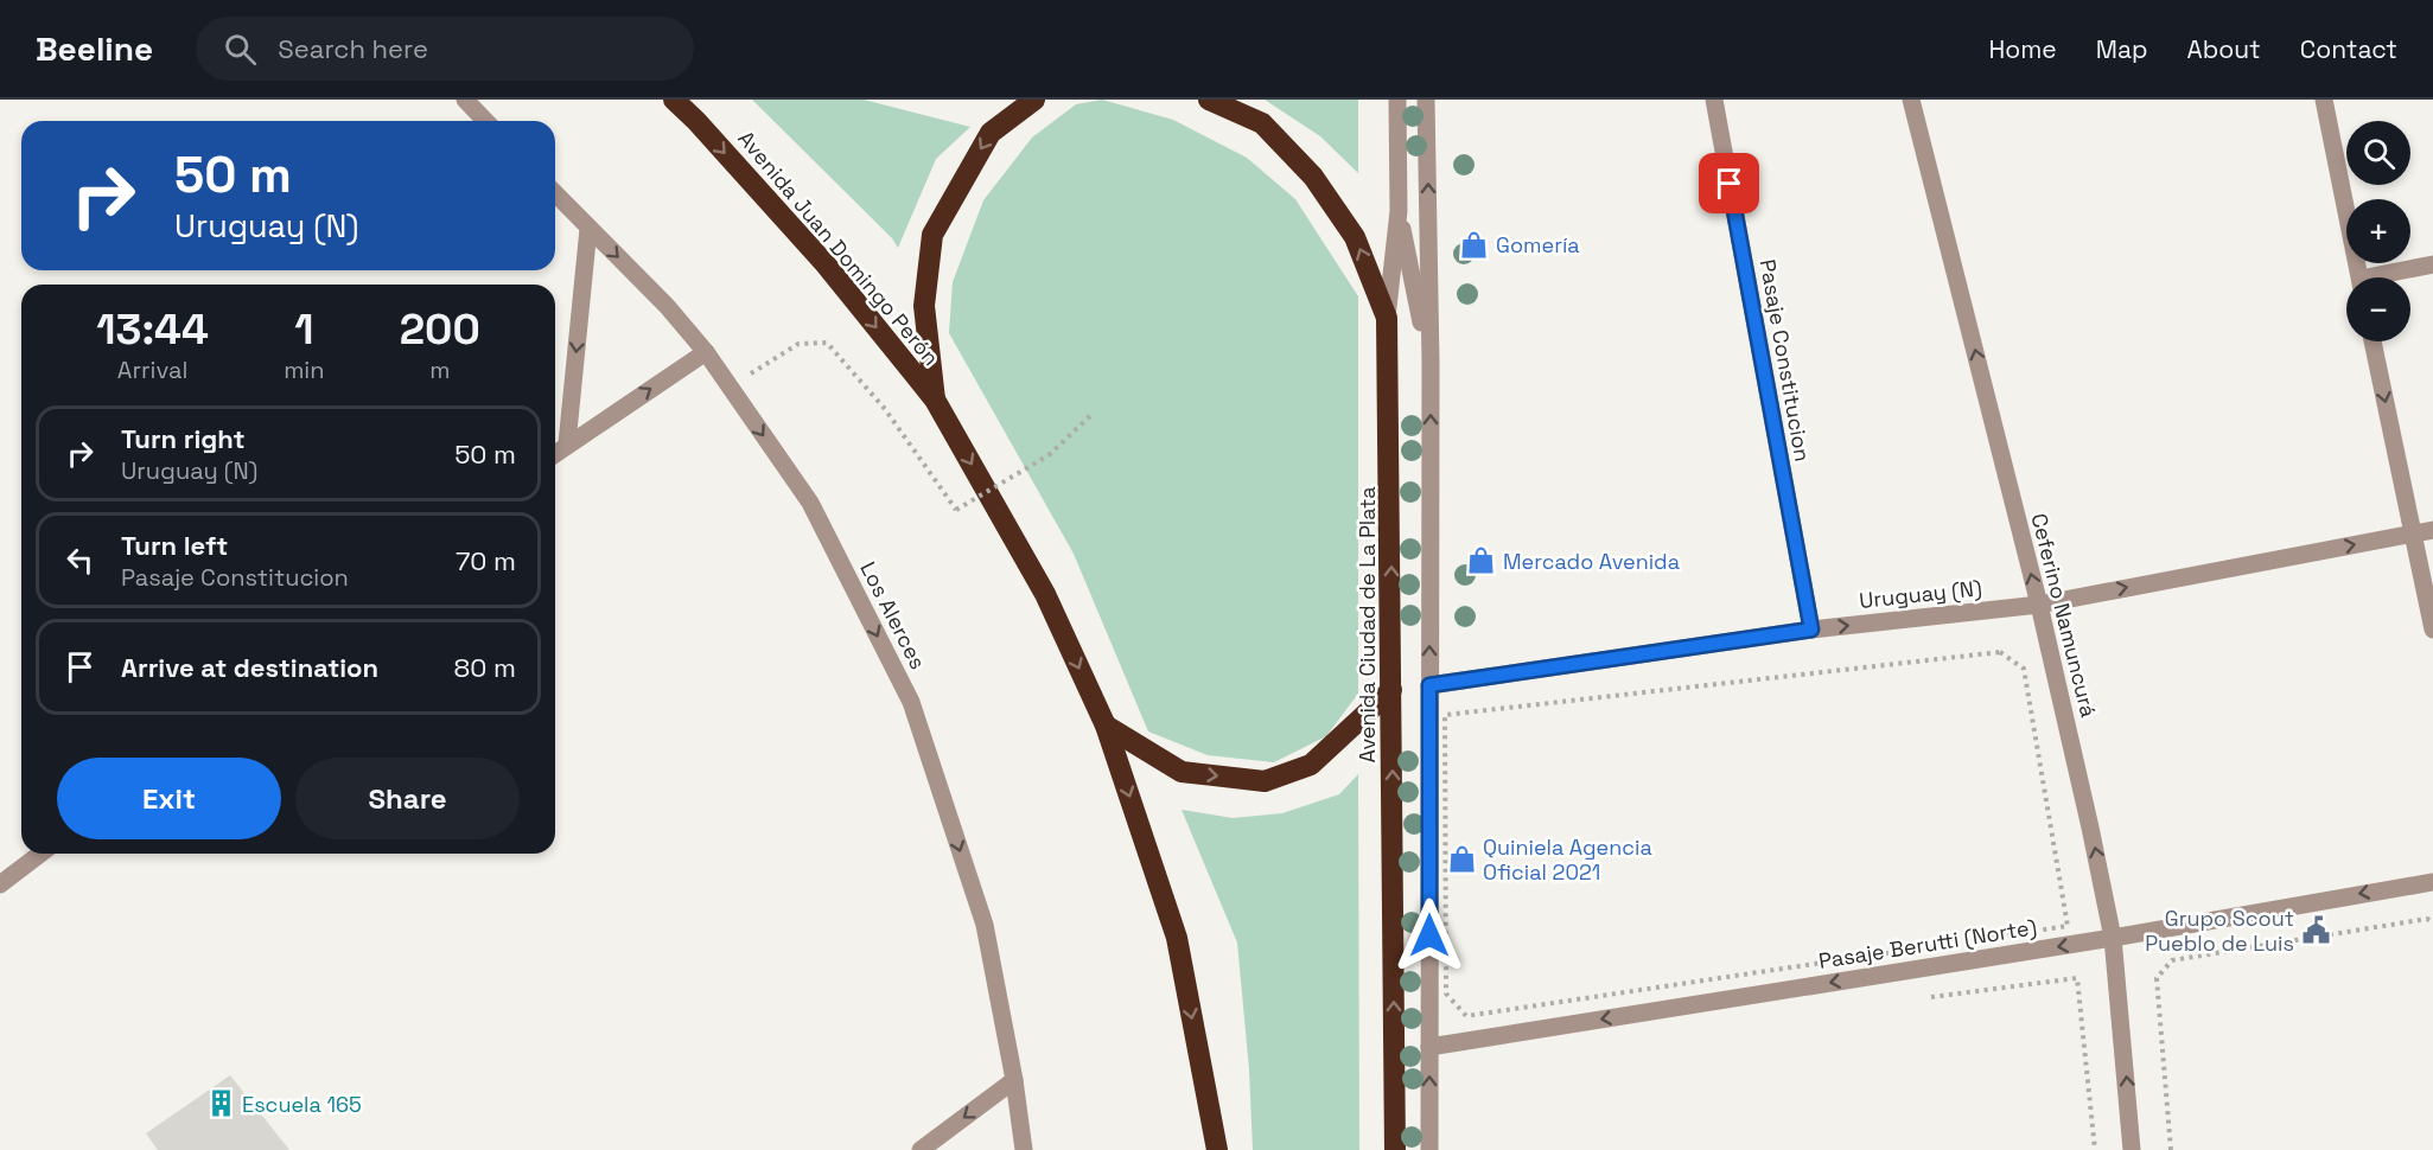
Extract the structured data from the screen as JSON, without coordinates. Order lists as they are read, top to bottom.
{
  "streets": {
    "highway": ["Avenida Juan Domingo Perón", "Avenida Ciudad de La Plata"],
    "street": [
      "Pasaje Constitucion",
      "Uruguay (N)",
      "Los Alerces",
      "Ceferino Namuncurá",
      "Pasaje Berutti (Norte)"
    ]
  },
  "crossings": [
    ["Pasaje Constitucion", "Uruguay (N)"],
    ["Uruguay (N)", "Ceferino Namuncurá"],
    ["Ceferino Namuncurá", "Pasaje Berutti (Norte)"]
  ],
  "one_way": [
    "Avenida Juan Domingo Perón",
    "Uruguay (N)",
    "Los Alerces",
    "Ceferino Namuncurá",
    "Pasaje Berutti (Norte)"
  ],
  "places": {
    "shop": ["Gomería", "Mercado Avenida", "Quiniela Agencia Oficial 2021"],
    "public building": ["Grupo Scout Pueblo de Luis"],
    "building": ["Escuela 165"]
  },
  "page": {
    "header": "Beeline",
    "search": "Search here",
    "nav": [
      "Home",
      "Map",
      "About",
      "Contact"
    ],
    "map_buttons": ["+", "−"],
    "turn": ["50 m", "Uruguay (N)"],
    "eta": [
      "13:44",
      "Arrival",
      "1",
      "min",
      "200",
      "m"
    ],
    "list": [
      {
        "name": "Turn right",
        "note": "Uruguay (N)",
        "value": "50 m"
      },
      {
        "name": "Turn left",
        "note": "Pasaje Constitucion",
        "value": "70 m"
      },
      {
        "name": "Arrive at destination",
        "value": "80 m"
      }
    ],
    "buttons": ["Exit", "Share"]
  }
}
